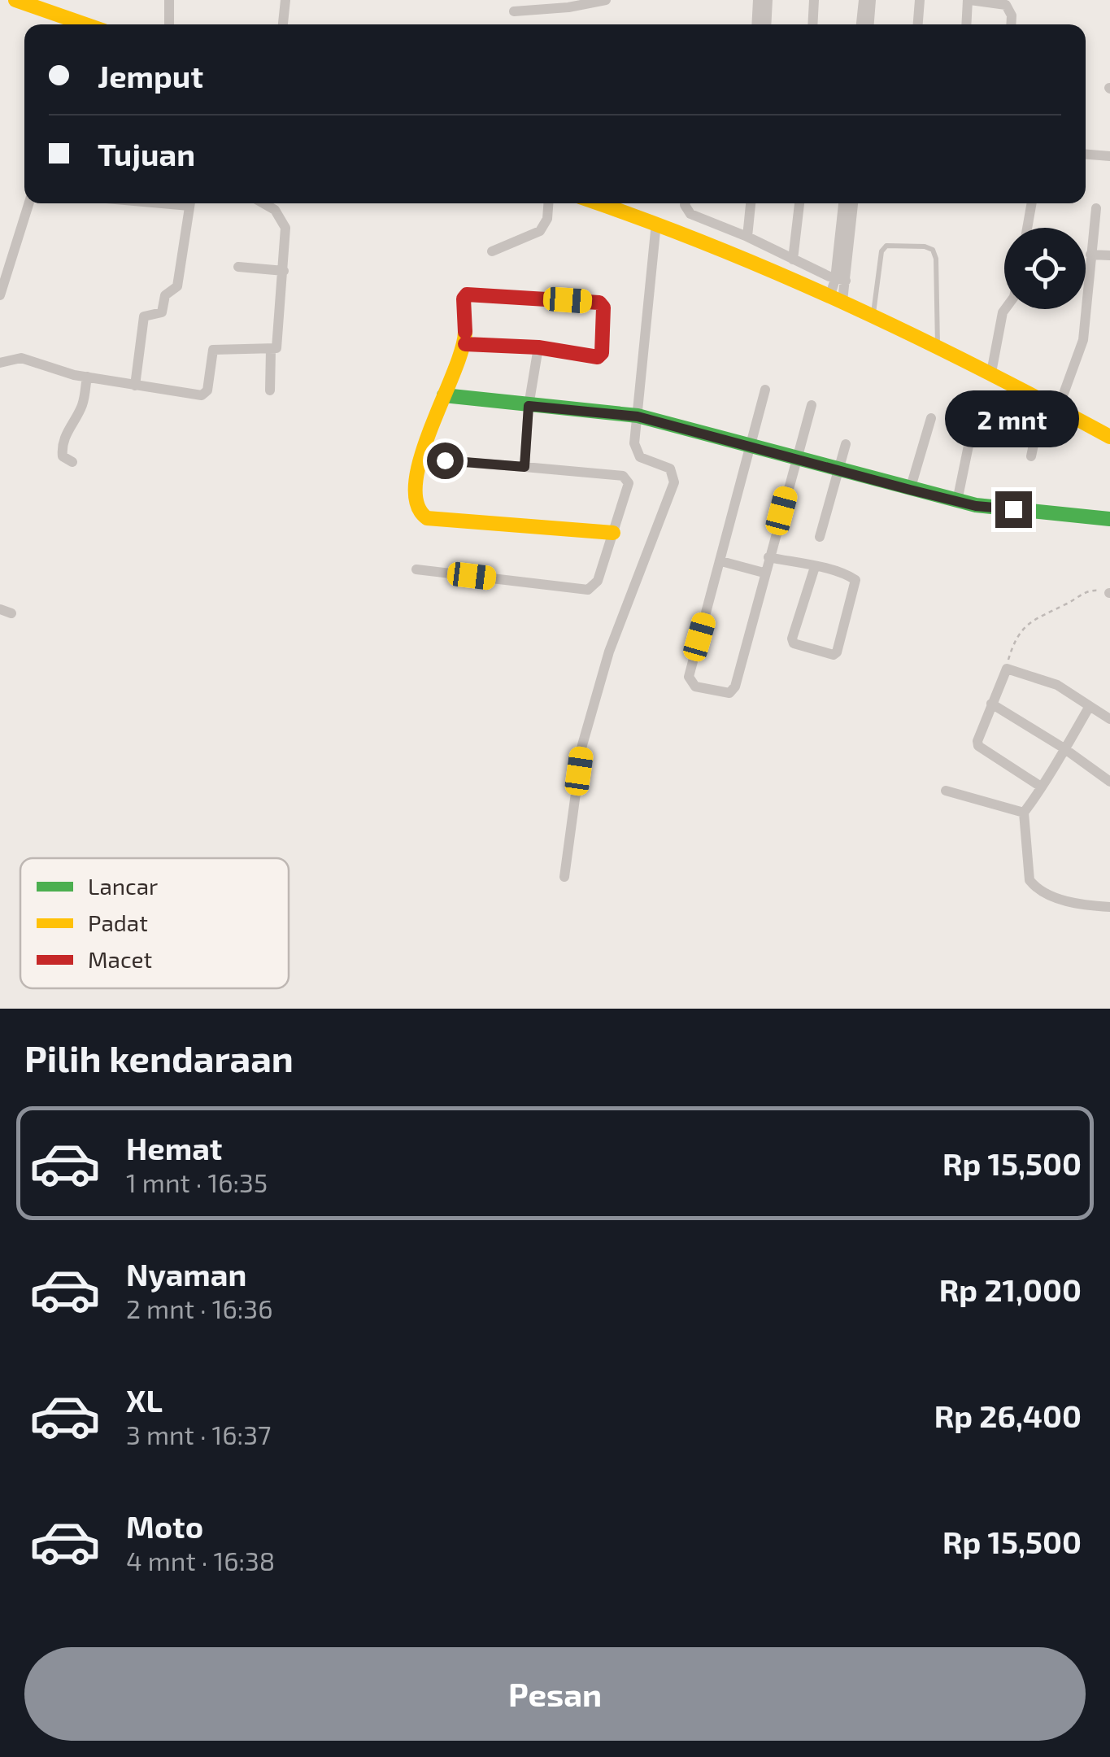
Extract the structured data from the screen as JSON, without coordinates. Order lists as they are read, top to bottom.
{
  "legend": ["Lancar", "Padat", "Macet"],
  "page": {
    "banner": ["Jemput", "Tujuan"],
    "bubble": "2 mnt",
    "heading": "Pilih kendaraan",
    "list": [
      {
        "name": "Hemat",
        "note": "1 mnt · 16:35",
        "value": "Rp 15,500"
      },
      {
        "name": "Nyaman",
        "note": "2 mnt · 16:36",
        "value": "Rp 21,000"
      },
      {
        "name": "XL",
        "note": "3 mnt · 16:37",
        "value": "Rp 26,400"
      },
      {
        "name": "Moto",
        "note": "4 mnt · 16:38",
        "value": "Rp 15,500"
      }
    ],
    "buttons": "Pesan"
  }
}
